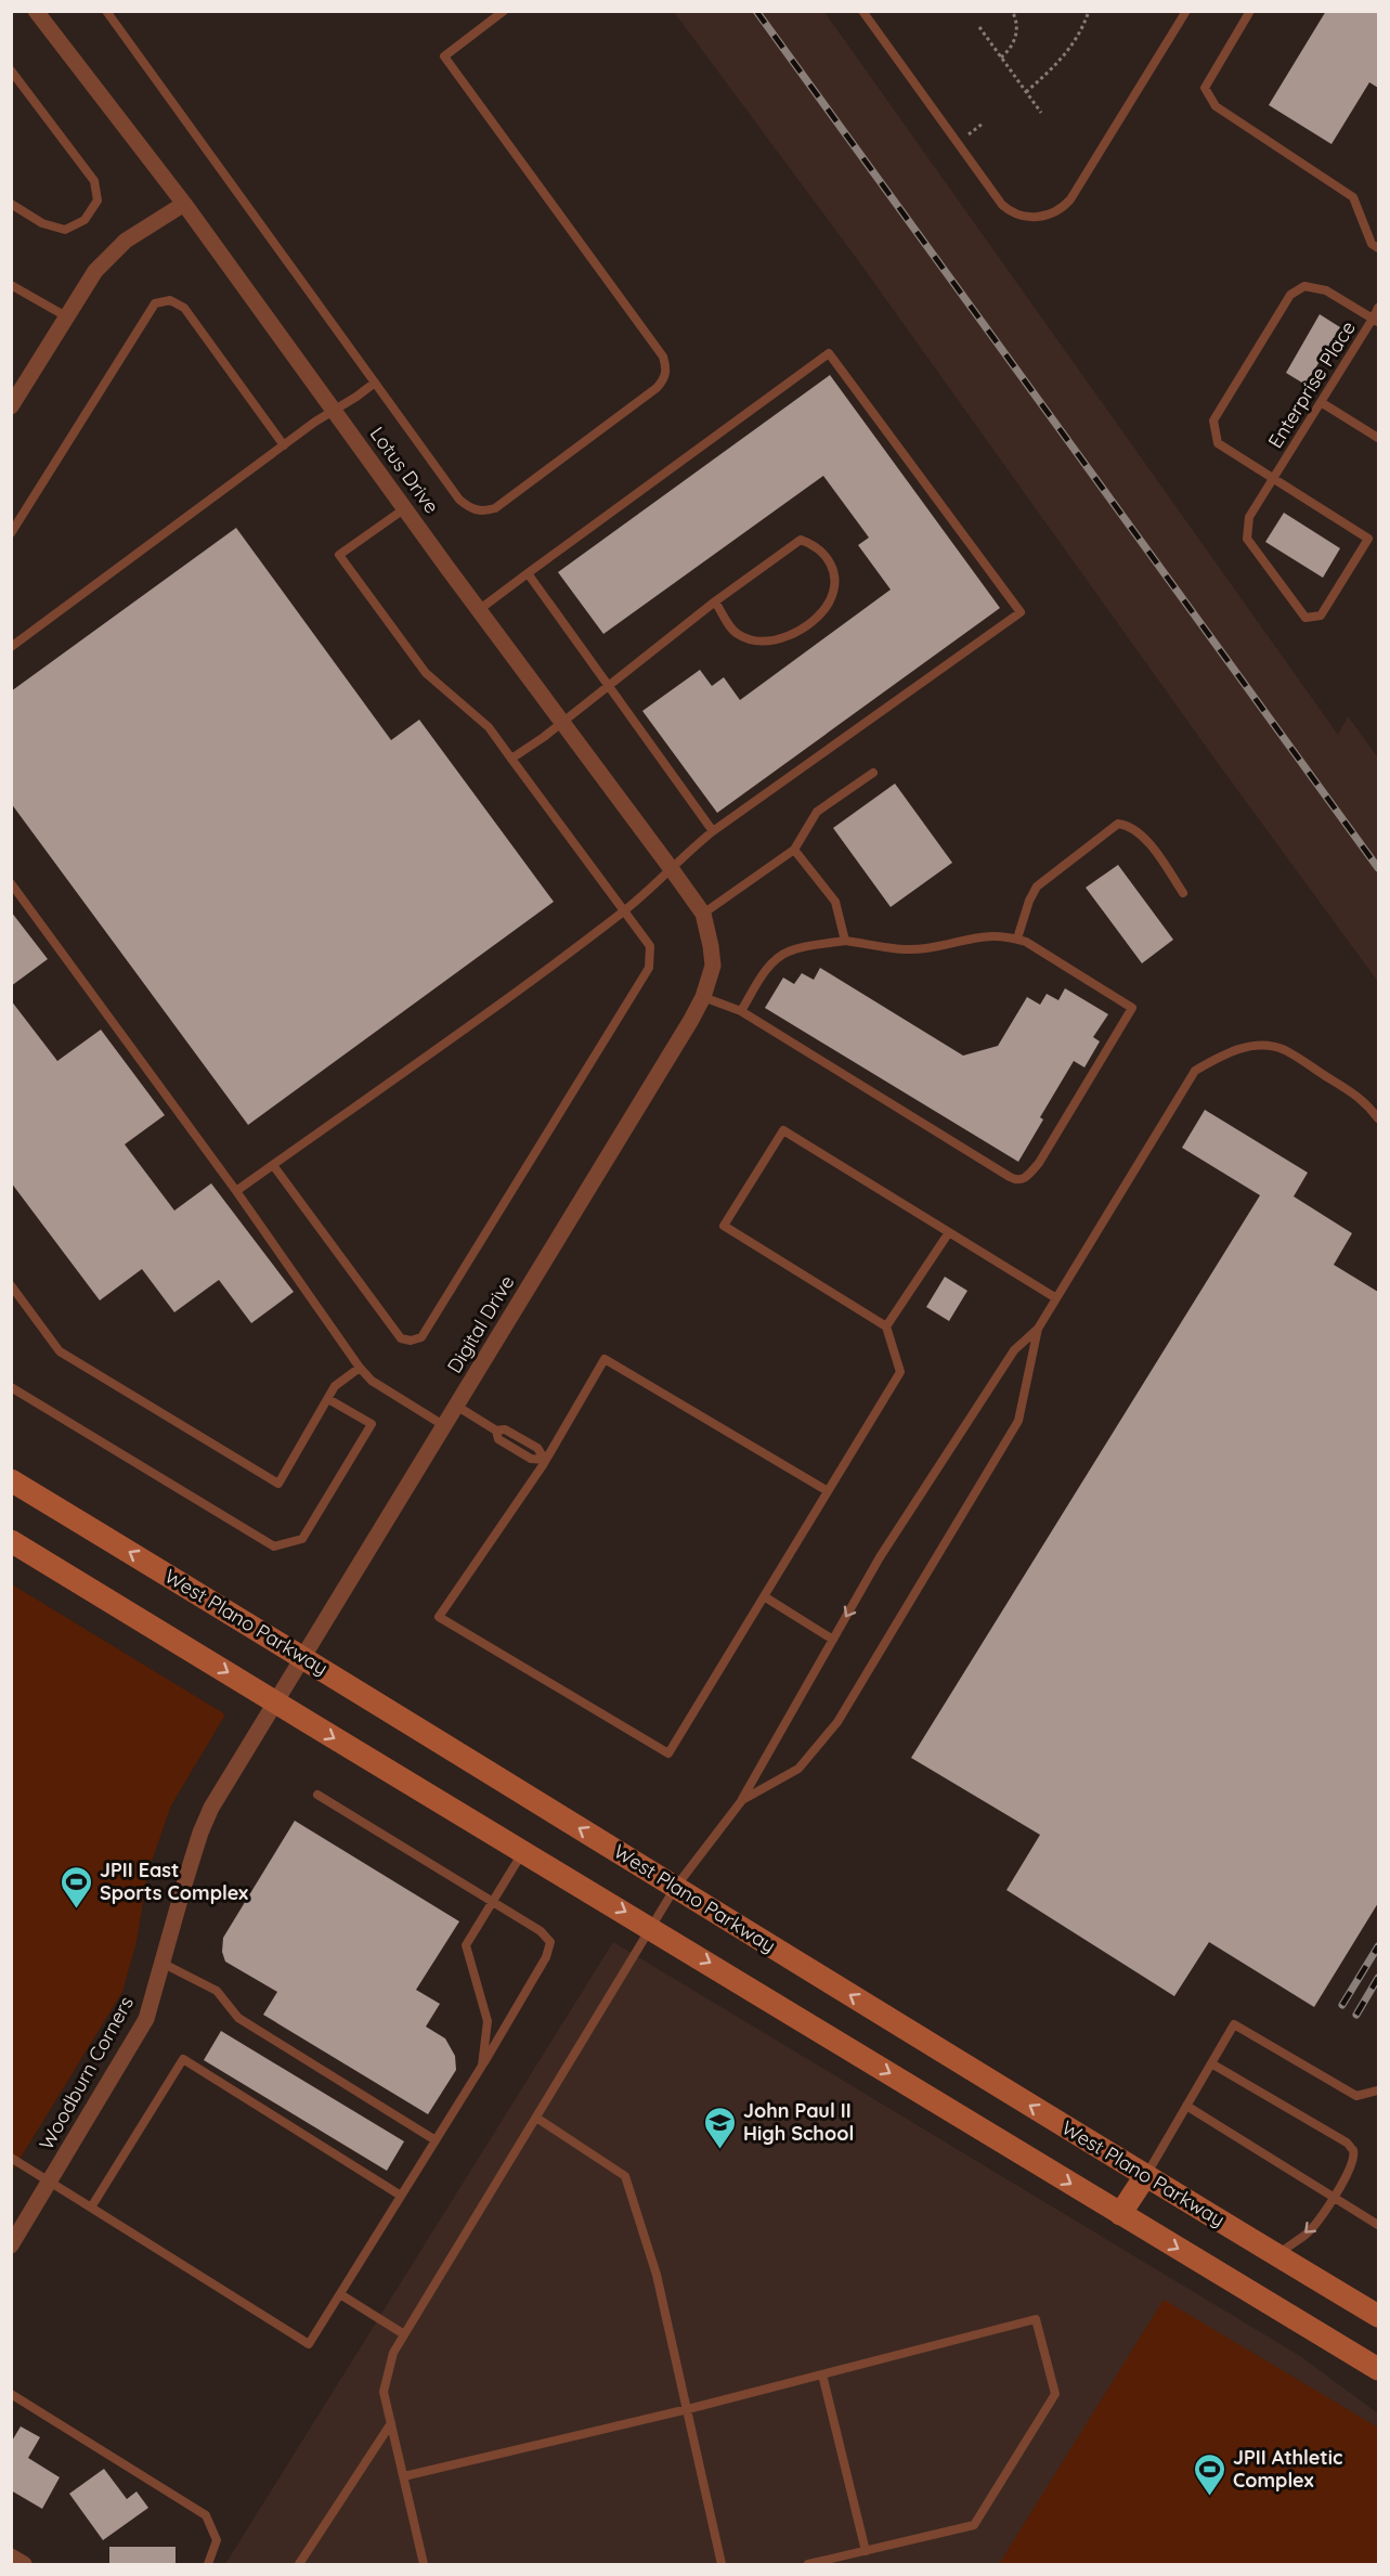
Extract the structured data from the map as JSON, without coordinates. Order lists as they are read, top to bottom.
{
  "streets": {
    "main road": ["West Plano Parkway"],
    "street": ["Lotus Drive", "Digital Drive", "Woodburn Corners"],
    "lane": ["Enterprise Place"]
  },
  "crossings": [
    ["Lotus Drive", "Digital Drive"],
    ["Digital Drive", "West Plano Parkway"],
    ["Digital Drive", "Woodburn Corners"]
  ],
  "places": {
    "sports": ["JPII East Sports Complex", "JPII Athletic Complex"],
    "school or university": ["John Paul II High School"]
  }
}
